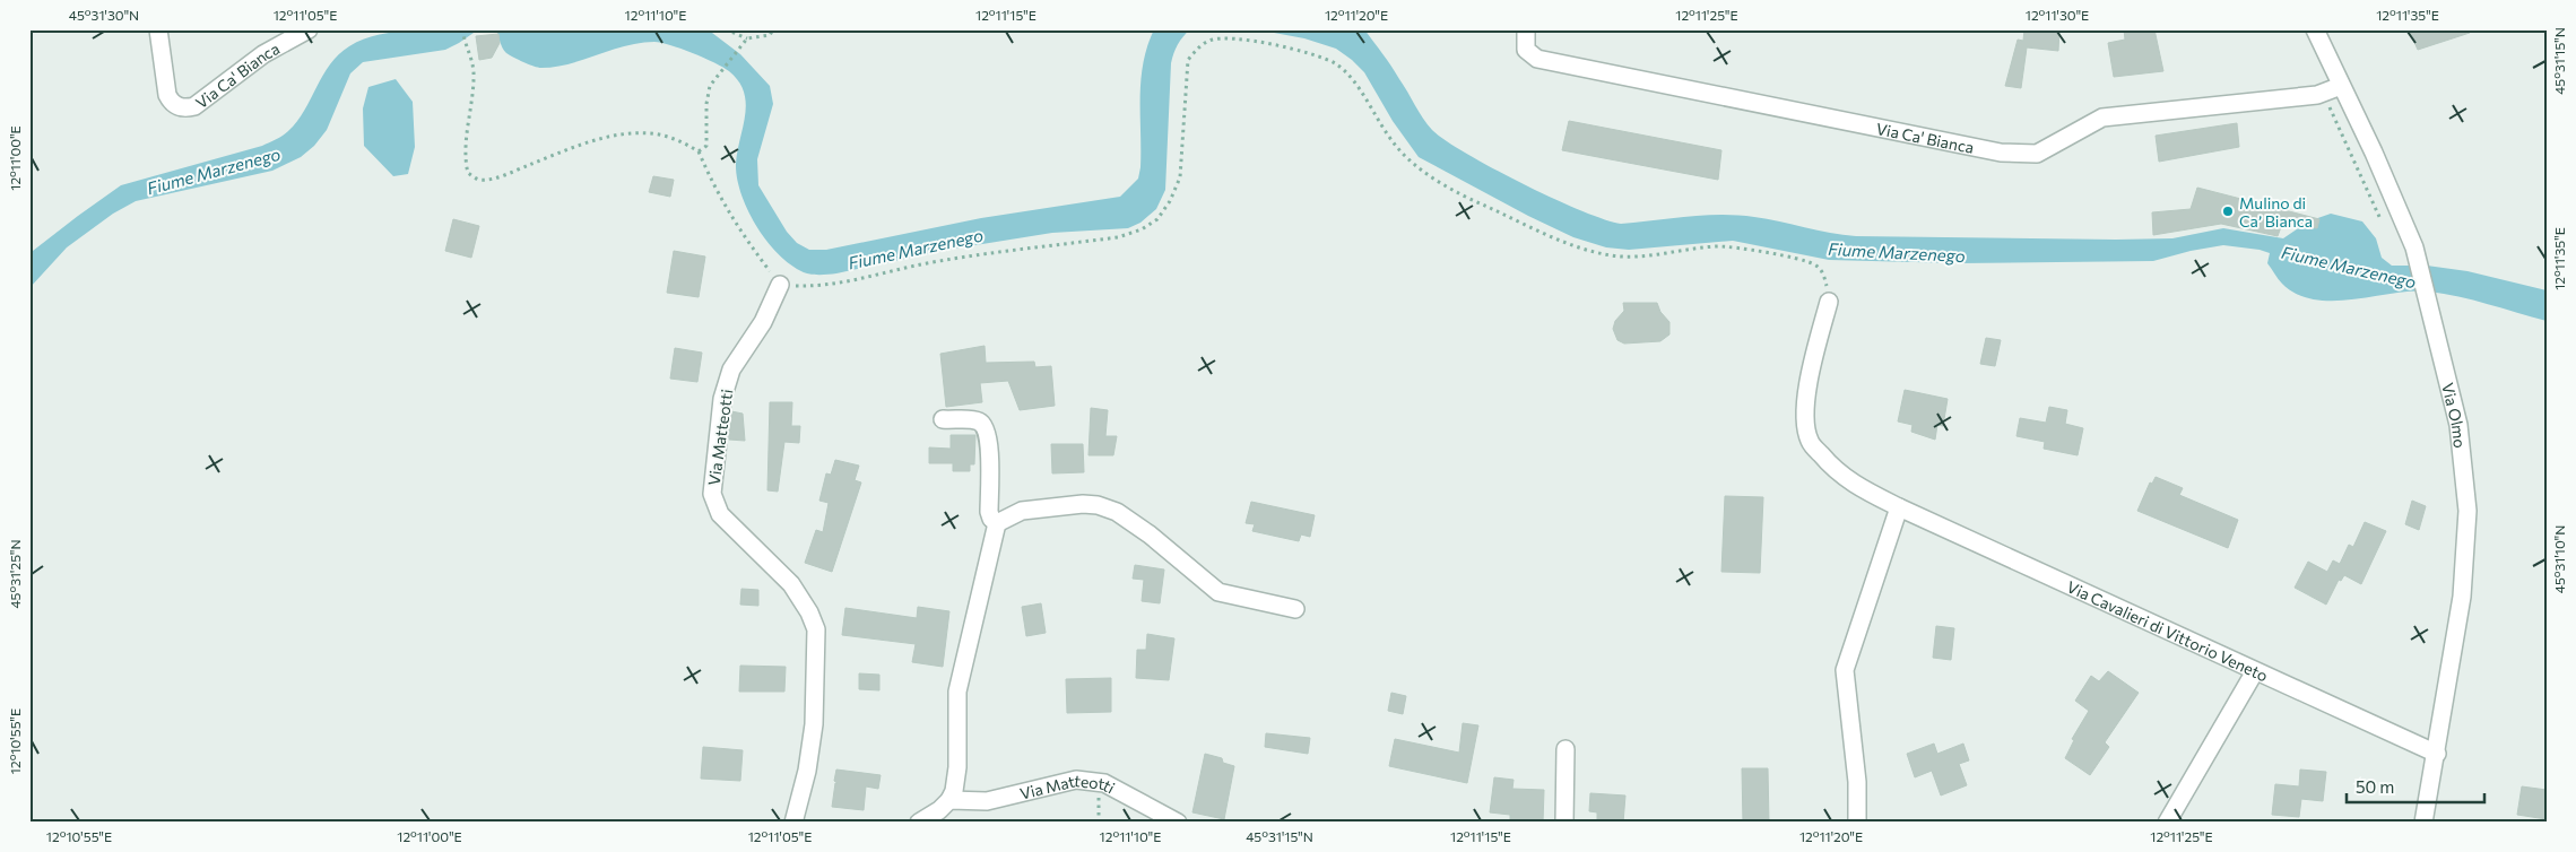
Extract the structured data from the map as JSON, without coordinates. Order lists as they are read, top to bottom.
{
  "streets": {
    "street": [
      "Via Ca' Bianca",
      "Via Olmo",
      "Via Matteotti",
      "Via Cavalieri di Vittorio Veneto"
    ]
  },
  "crossings": [
    ["Via Ca' Bianca", "Via Olmo"],
    ["Via Olmo", "Via Cavalieri di Vittorio Veneto"]
  ],
  "water": ["Fiume Marzenego"],
  "places": ["Mulino di Ca’ Bianca"],
  "scale_bar": "50 m",
  "coordinates": [
    "45°31'30\"N",
    "12°11'05\"E",
    "12°11'10\"E",
    "12°11'15\"E",
    "12°11'20\"E",
    "12°11'25\"E",
    "12°11'30\"E",
    "12°11'35\"E",
    "45°31'15\"N",
    "12°11'00\"E",
    "45°31'10\"N",
    "45°31'25\"N",
    "12°10'55\"E"
  ]
}
